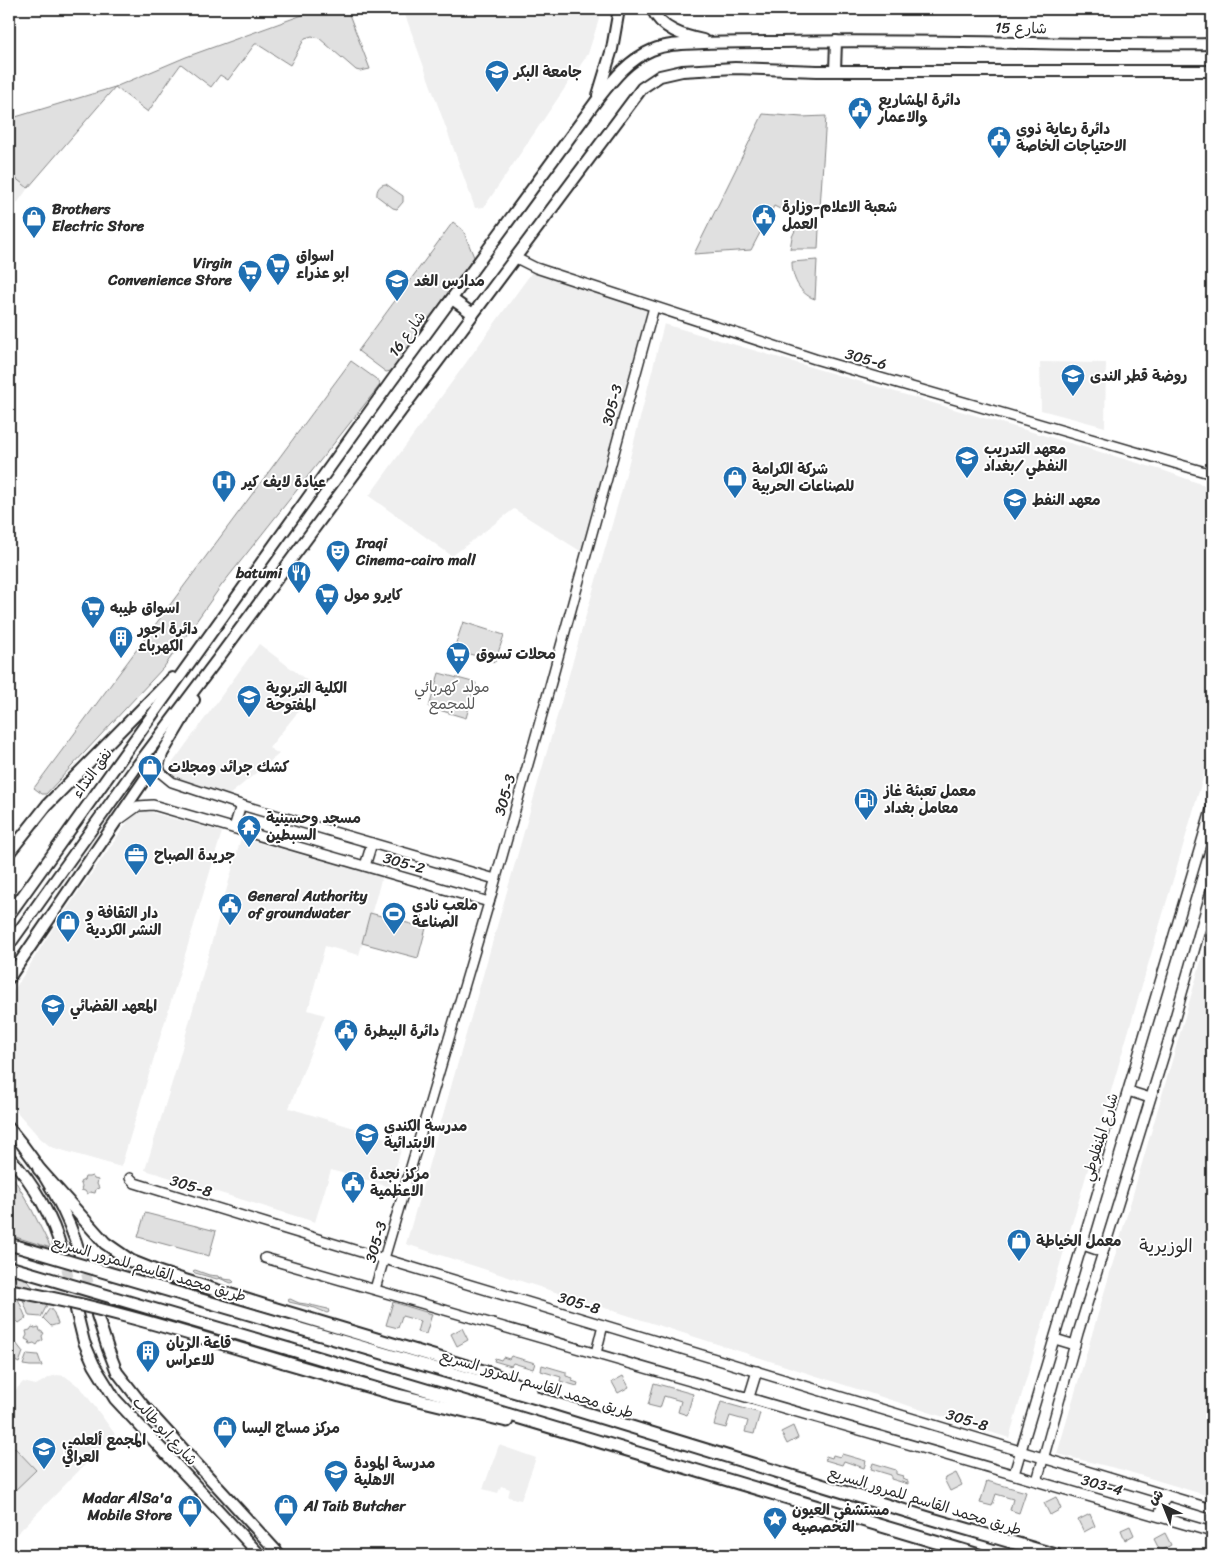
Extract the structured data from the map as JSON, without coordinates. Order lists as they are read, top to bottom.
{
  "streets": {
    "highway": ["طريق محمد القاسم للمرور السريع"],
    "main road": [
      "شارع 15",
      "شارع 16",
      "نفق النداء",
      "شارع ابو طالب"
    ],
    "street": [
      "305-6",
      "305-3",
      "305-2",
      "شارع المنفلوطي",
      "305-8",
      "303-4"
    ]
  },
  "crossings": [
    ["شارع 15", "شارع 16"],
    ["شارع 16", "نفق النداء"],
    ["305-6", "305-3"],
    ["305-3", "305-2"],
    ["305-3", "305-8"],
    ["شارع المنفلوطي", "305-8"],
    ["شارع المنفلوطي", "303-4"],
    ["305-8", "303-4"]
  ],
  "districts": ["الوزيرية"],
  "parks": ["مولد كهربائي للمجمع"],
  "places": {
    "school or university": [
      "جامعة البكر",
      "مدارس الغد",
      "روضة قطر الندى",
      "معهد التدريب النفطي /بغداد",
      "معهد النفط",
      "الكلية التربوية المفتوحة",
      "المعهد القضائي",
      "مدرسة الكندي الابتدائية",
      "المجمع ألعلمي العراقي",
      "مدرسة المودة الاهلية"
    ],
    "public building": [
      "دائرة المشاريع والاعمار",
      "دائرة رعاية ذوي الاحتياجات الخاصة",
      "شعبة الاعلام-وزارة العمل",
      "General Authority of groundwater",
      "دائرة البيطرة",
      "مركز نجدة الاعظمية"
    ],
    "shop": [
      "Brothers Electric Store",
      "شركة الكرامة للصناعات الحربية",
      "كشك جرائد ومجلات",
      "دار الثقافة و النشر الكردية",
      "معمل الخياطة",
      "مركز مساج اليسا",
      "Al Taib Butcher",
      "Madar AlSa'a Mobile Store"
    ],
    "supermarket": [
      "اسواق ابو عذراء",
      "Virgin Convenience Store",
      "كايرو مول",
      "اسواق طيبه",
      "محلات تسوق"
    ],
    "hospital": ["عيادة لايف كير"],
    "theatre": ["Iraqi Cinema-cairo mall"],
    "restaurant": ["batumi"],
    "building": ["دائرة اجور الكهرباء", "قاعة الريان للاعراس"],
    "fuel station": ["معمل تعبئة غاز معامل بغداد"],
    "temple": ["مسجد وحسينية السبطين"],
    "office": ["جريدة الصباح"],
    "sports": ["ملعب نادي الصناعة"],
    "place": ["مستشفى العيون التخصصيه"]
  },
  "north": "top left"
}
